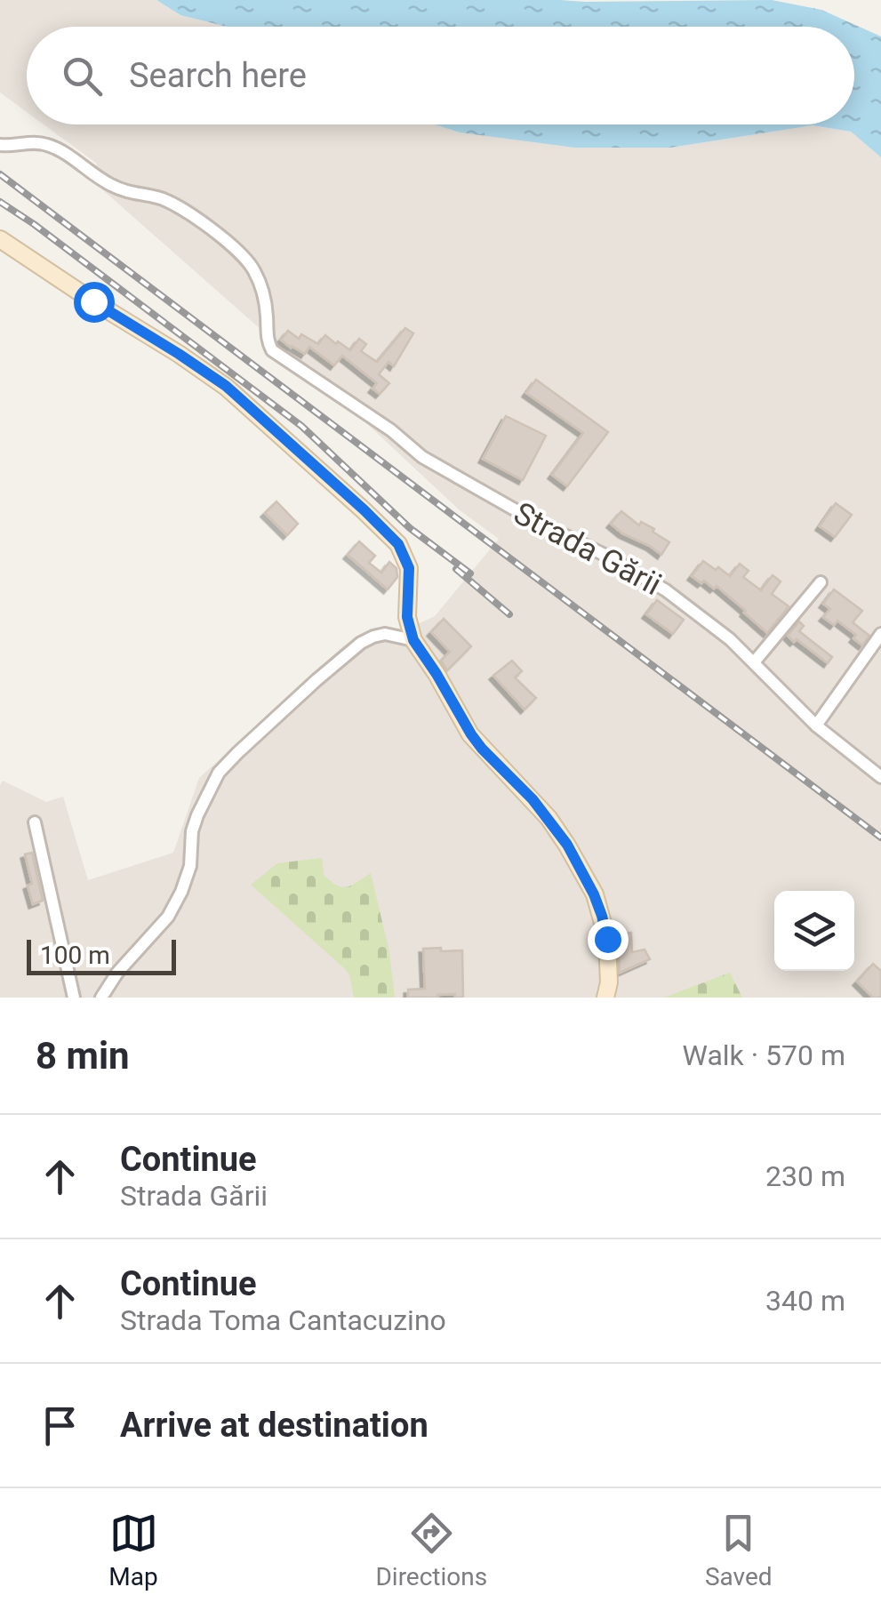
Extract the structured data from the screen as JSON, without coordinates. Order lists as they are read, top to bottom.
{
  "streets": {
    "street": ["Strada Gării"]
  },
  "scale_bar": "100 m",
  "page": {
    "search": "Search here",
    "scale": "100 m",
    "heading": ["8 min", "Walk · 570 m"],
    "list": [
      ["Continue", "Strada Gării", "230 m"],
      ["Continue", "Strada Toma Cantacuzino", "340 m"],
      "Arrive at destination"
    ],
    "nav": ["Map", "Directions", "Saved"]
  }
}
